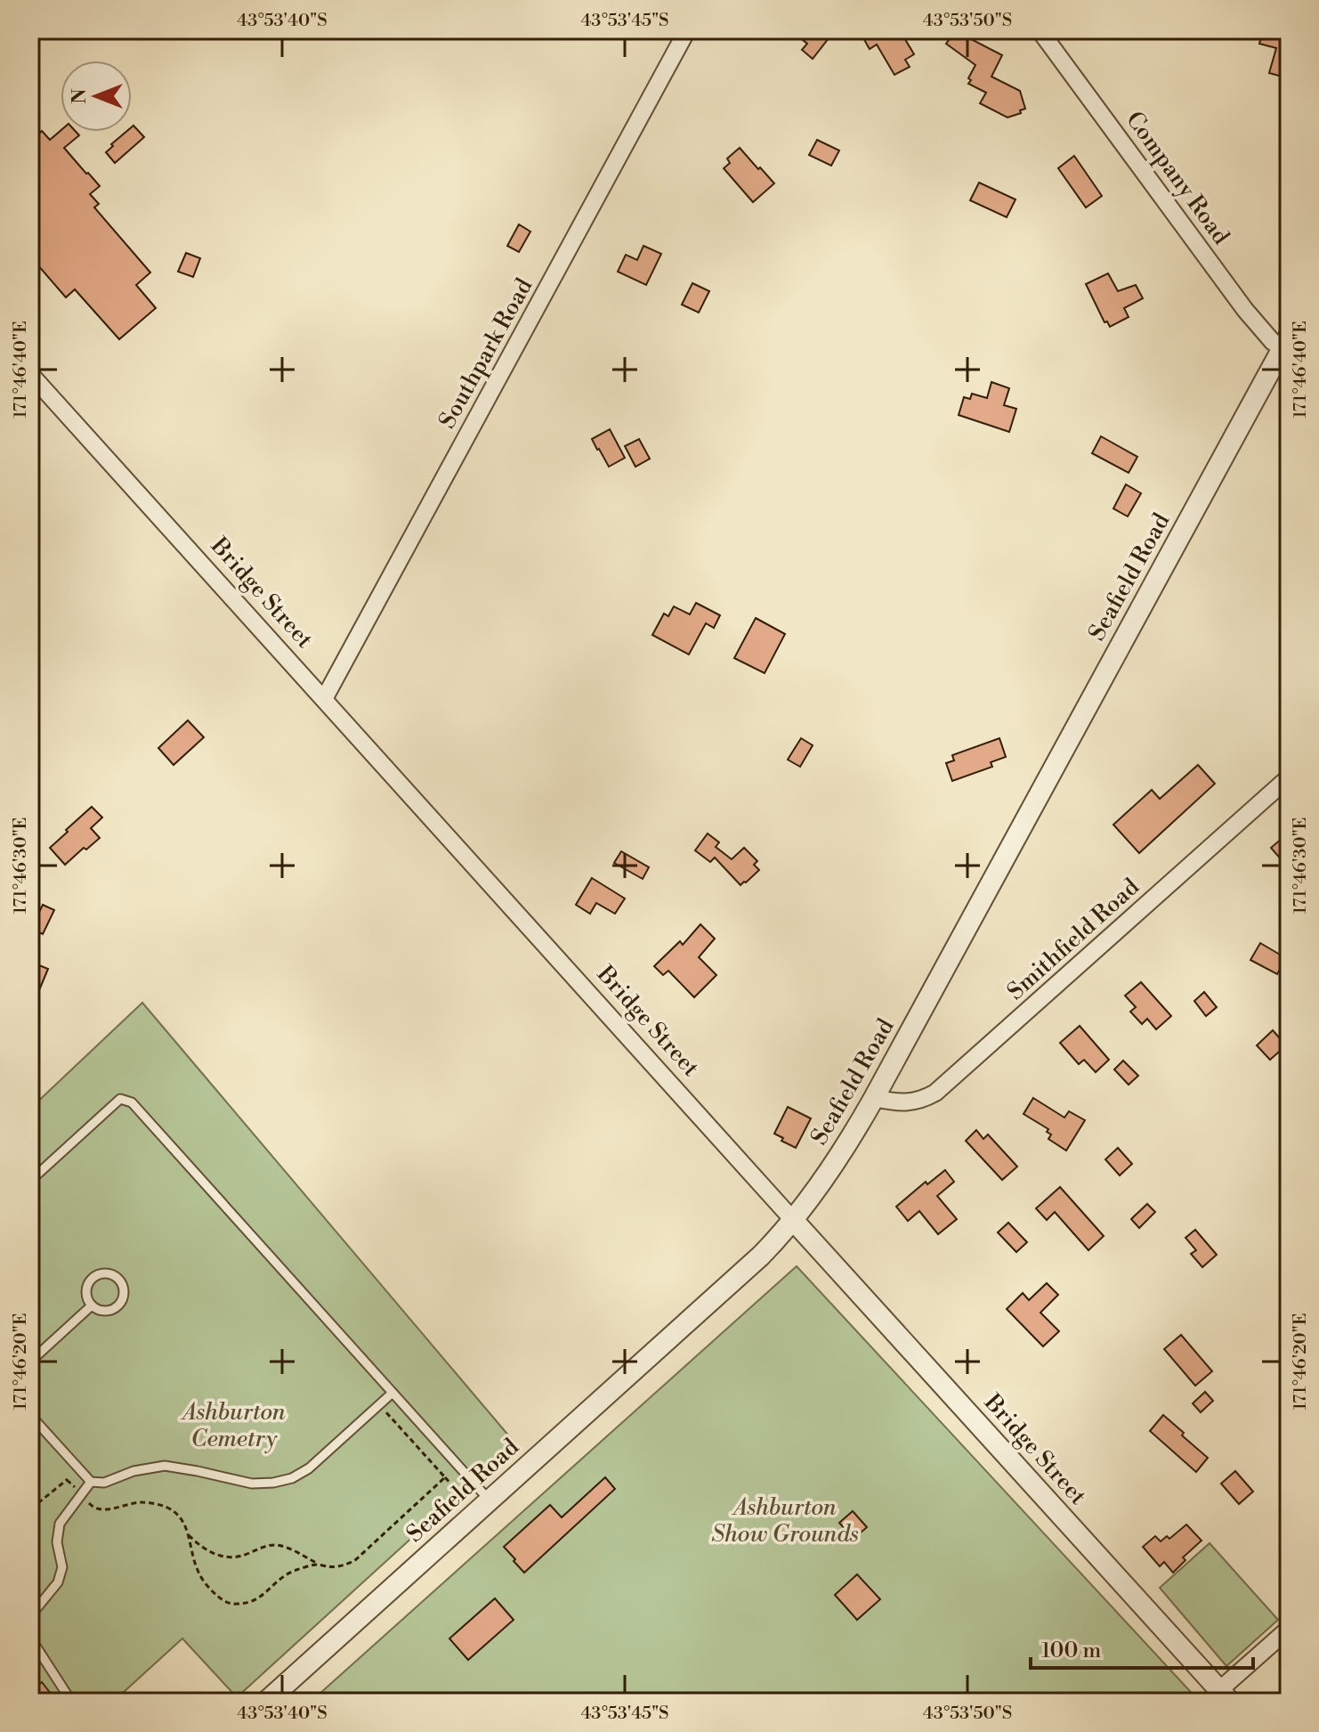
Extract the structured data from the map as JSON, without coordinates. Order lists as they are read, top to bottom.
{
  "streets": {
    "street": [
      "Company Road",
      "Southpark Road",
      "Seafield Road",
      "Bridge Street",
      "Smithfield Road"
    ]
  },
  "crossings": [
    ["Company Road", "Seafield Road"],
    ["Southpark Road", "Bridge Street"],
    ["Seafield Road", "Bridge Street"],
    ["Seafield Road", "Smithfield Road"]
  ],
  "parks": ["Ashburton Cemetry", "Ashburton Show Grounds"],
  "scale_bar": "100 m",
  "north": "left",
  "coordinates": [
    "43°53'40\"S",
    "43°53'45\"S",
    "43°53'50\"S",
    "171°46'40\"E",
    "171°46'30\"E",
    "171°46'20\"E"
  ]
}
